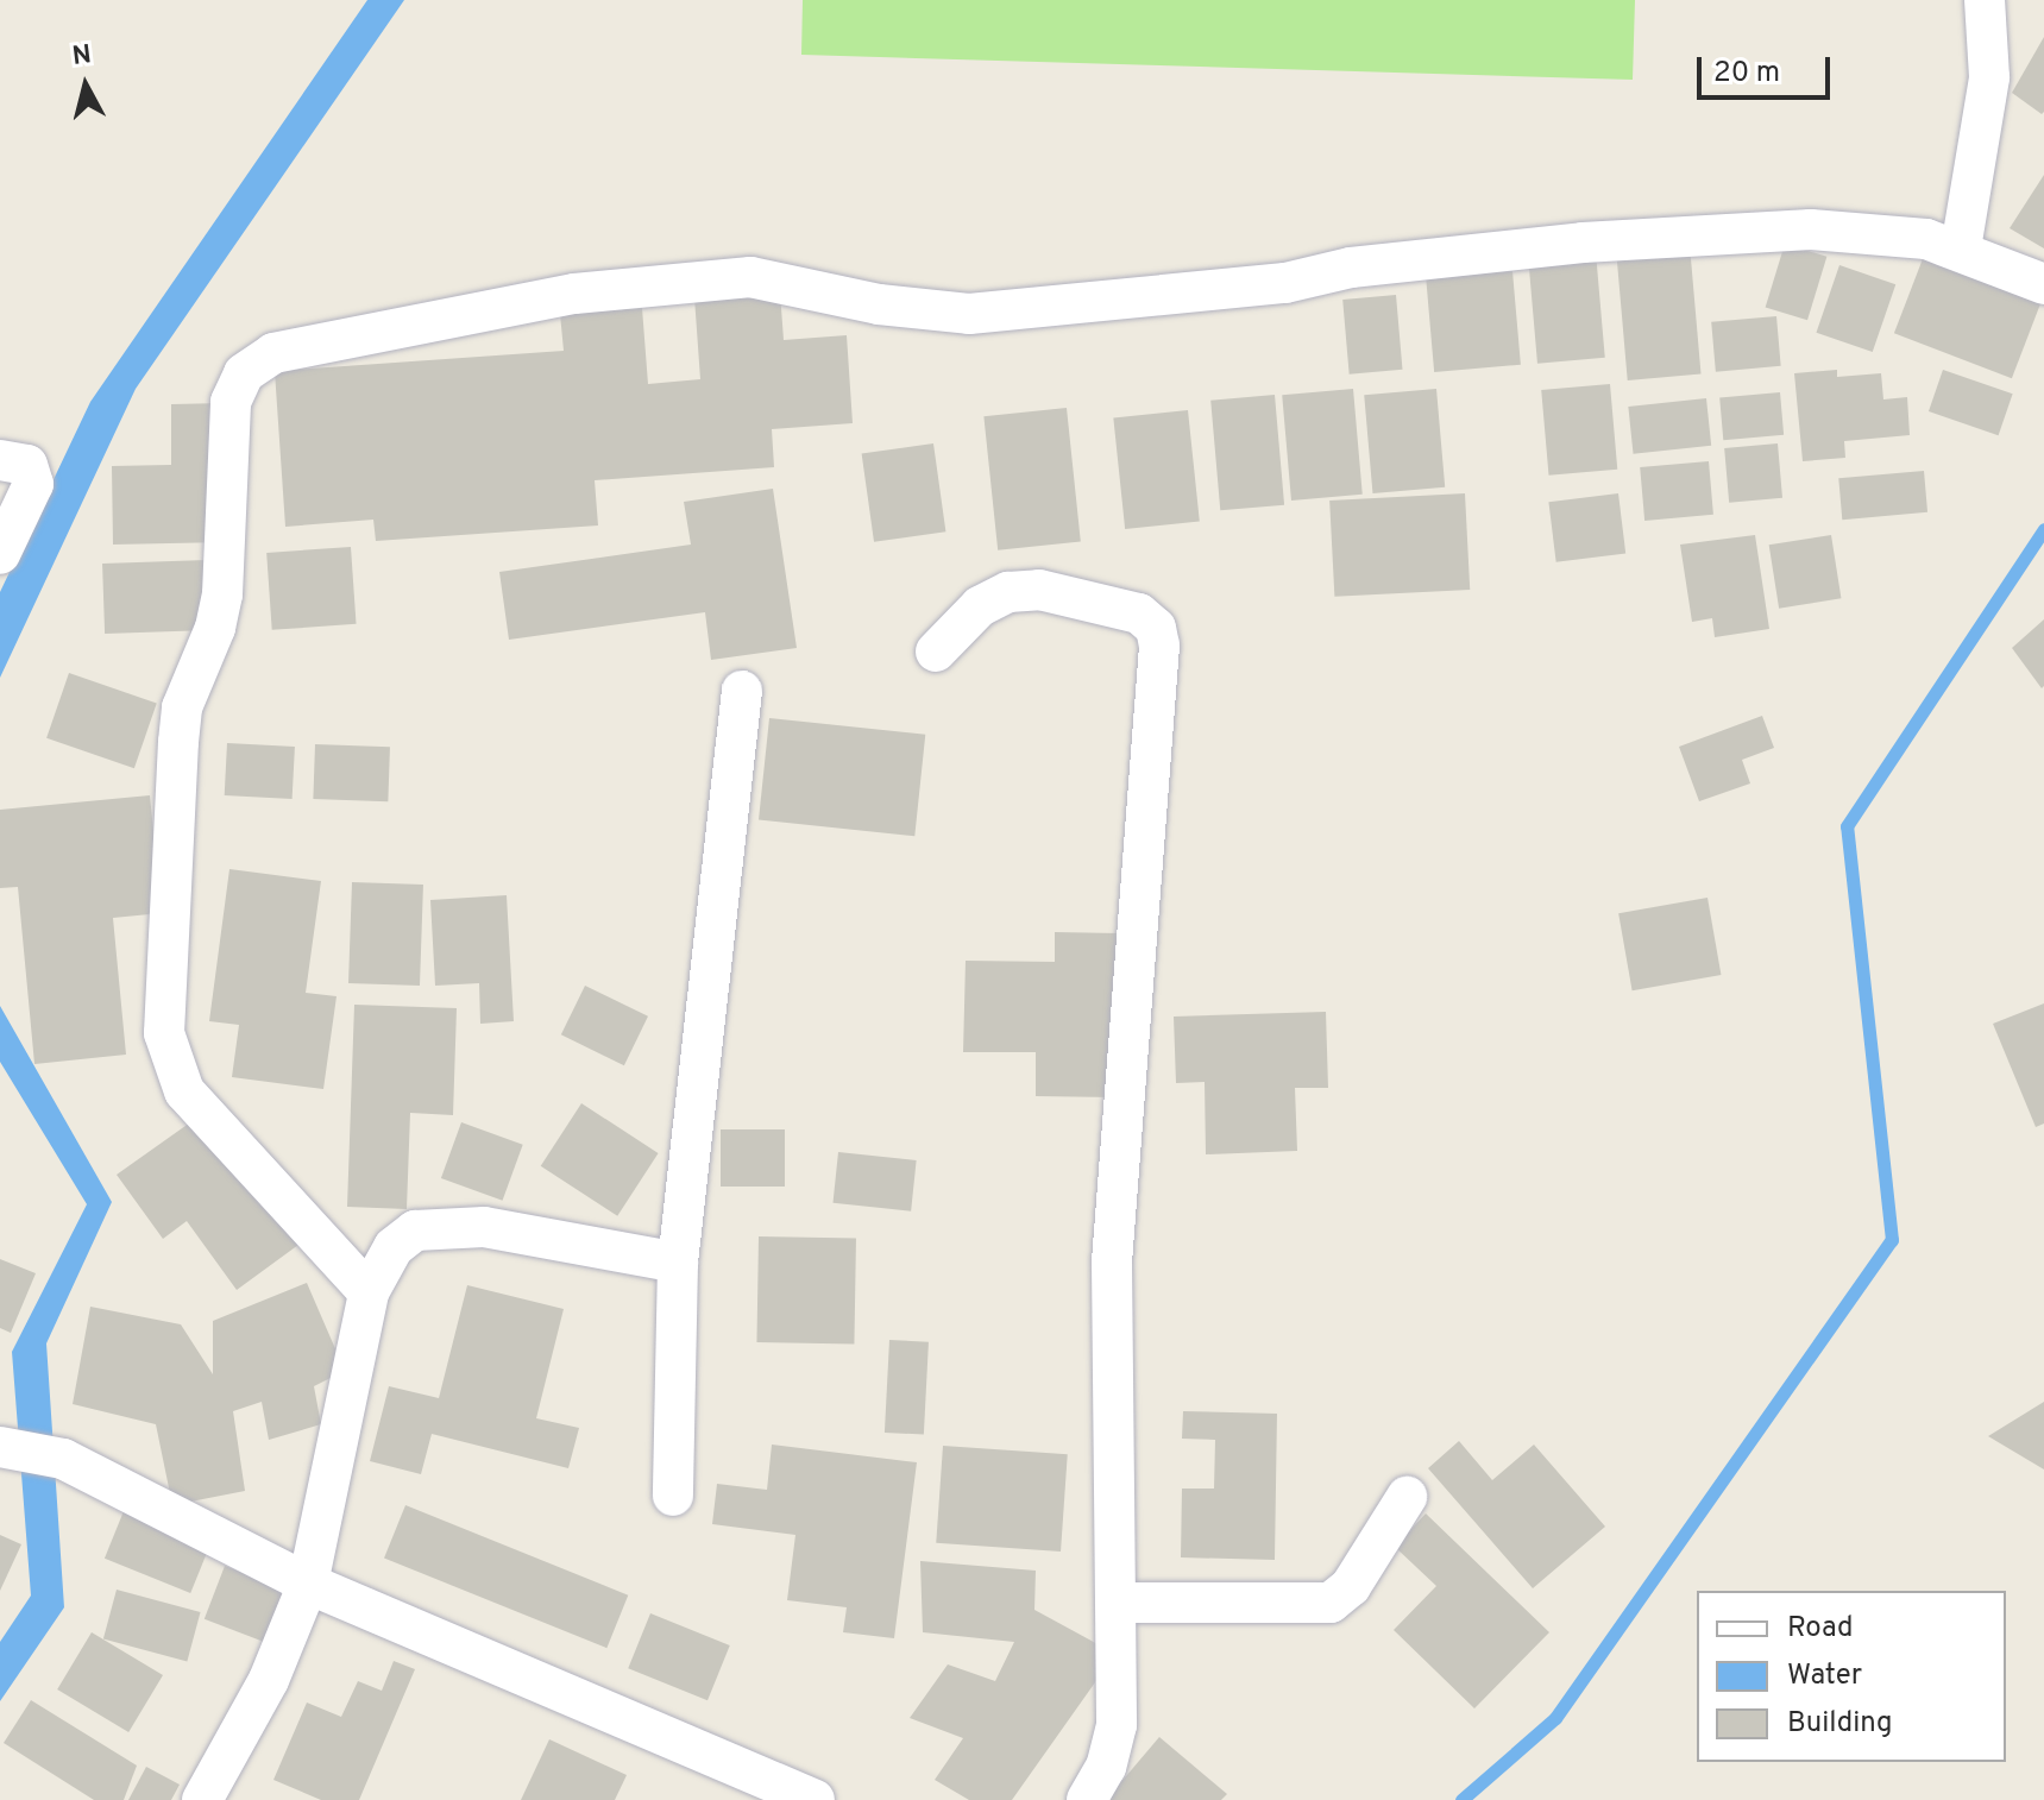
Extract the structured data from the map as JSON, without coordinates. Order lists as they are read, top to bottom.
{
  "legend": ["Road", "Water", "Building"],
  "scale_bar": "20 m",
  "north": "top"
}
